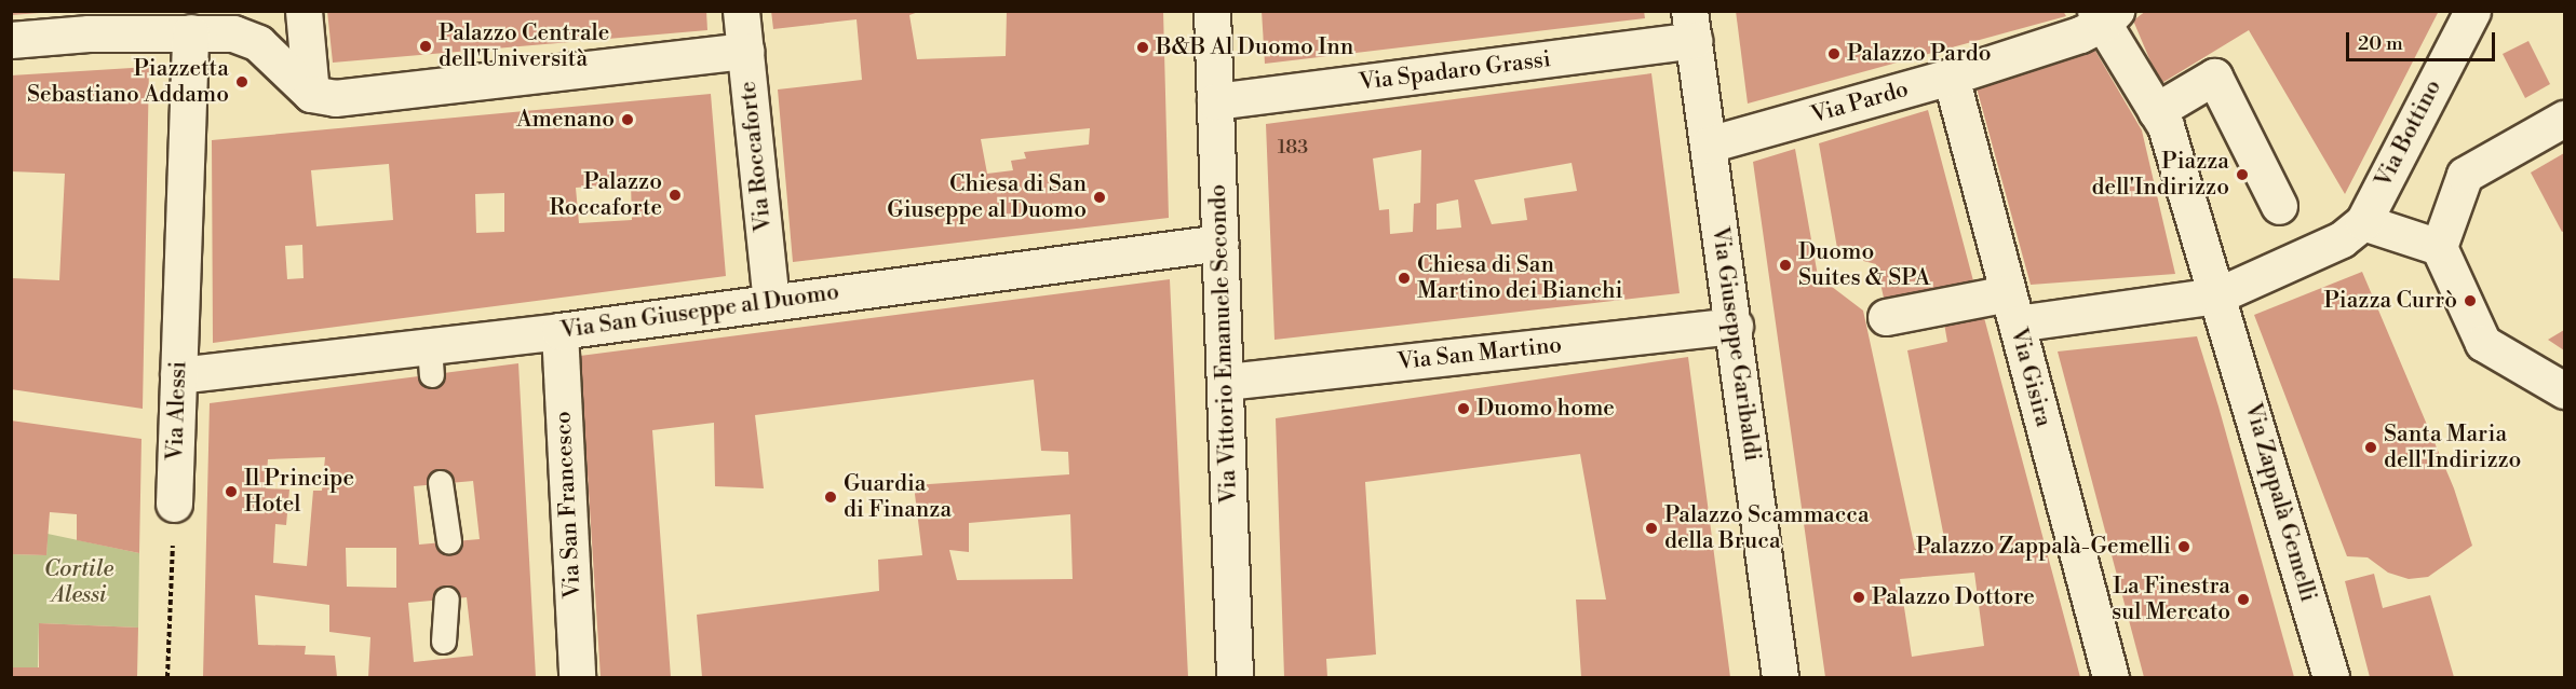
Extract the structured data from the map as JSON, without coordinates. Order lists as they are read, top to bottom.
{
  "streets": {
    "street": [
      "Via Spadaro Grassi",
      "Via Pardo",
      "Via Bottino",
      "Via Roccaforte",
      "Via San Giuseppe al Duomo",
      "Via Vittorio Emanuele Secondo",
      "Via Giuseppe Garibaldi",
      "Via San Martino",
      "Via Gisira",
      "Via Alessi",
      "Via Zappalà Gemelli",
      "Via San Francesco"
    ]
  },
  "crossings": [
    ["Via Spadaro Grassi", "Via Vittorio Emanuele Secondo"],
    ["Via Spadaro Grassi", "Via Giuseppe Garibaldi"],
    ["Via Pardo", "Via Giuseppe Garibaldi"],
    ["Via Pardo", "Via Gisira"],
    ["Via Pardo", "Via Zappalà Gemelli"],
    ["Via Roccaforte", "Via San Giuseppe al Duomo"],
    ["Via San Giuseppe al Duomo", "Via Vittorio Emanuele Secondo"],
    ["Via San Giuseppe al Duomo", "Via Alessi"],
    ["Via San Giuseppe al Duomo", "Via San Francesco"],
    ["Via Vittorio Emanuele Secondo", "Via San Martino"],
    ["Via Giuseppe Garibaldi", "Via San Martino"]
  ],
  "parks": ["Cortile Alessi"],
  "places": [
    "Palazzo Centrale dell'Università",
    "B&B Al Duomo Inn",
    "Palazzo Pardo",
    "Piazzetta Sebastiano Addamo",
    "Amenano",
    "Piazza dell'Indirizzo",
    "Palazzo Roccaforte",
    "Chiesa di San Giuseppe al Duomo",
    "Duomo Suites & SPA",
    "Chiesa di San Martino dei Bianchi",
    "Piazza Currò",
    "Duomo home",
    "Santa Maria dell'Indirizzo",
    "Il Principe Hotel",
    "Guardia di Finanza",
    "Palazzo Scammacca della Bruca",
    "Palazzo Zappalà-Gemelli",
    "Palazzo Dottore",
    "La Finestra sul Mercato"
  ],
  "house_numbers": ["183"],
  "scale_bar": "20 m"
}
